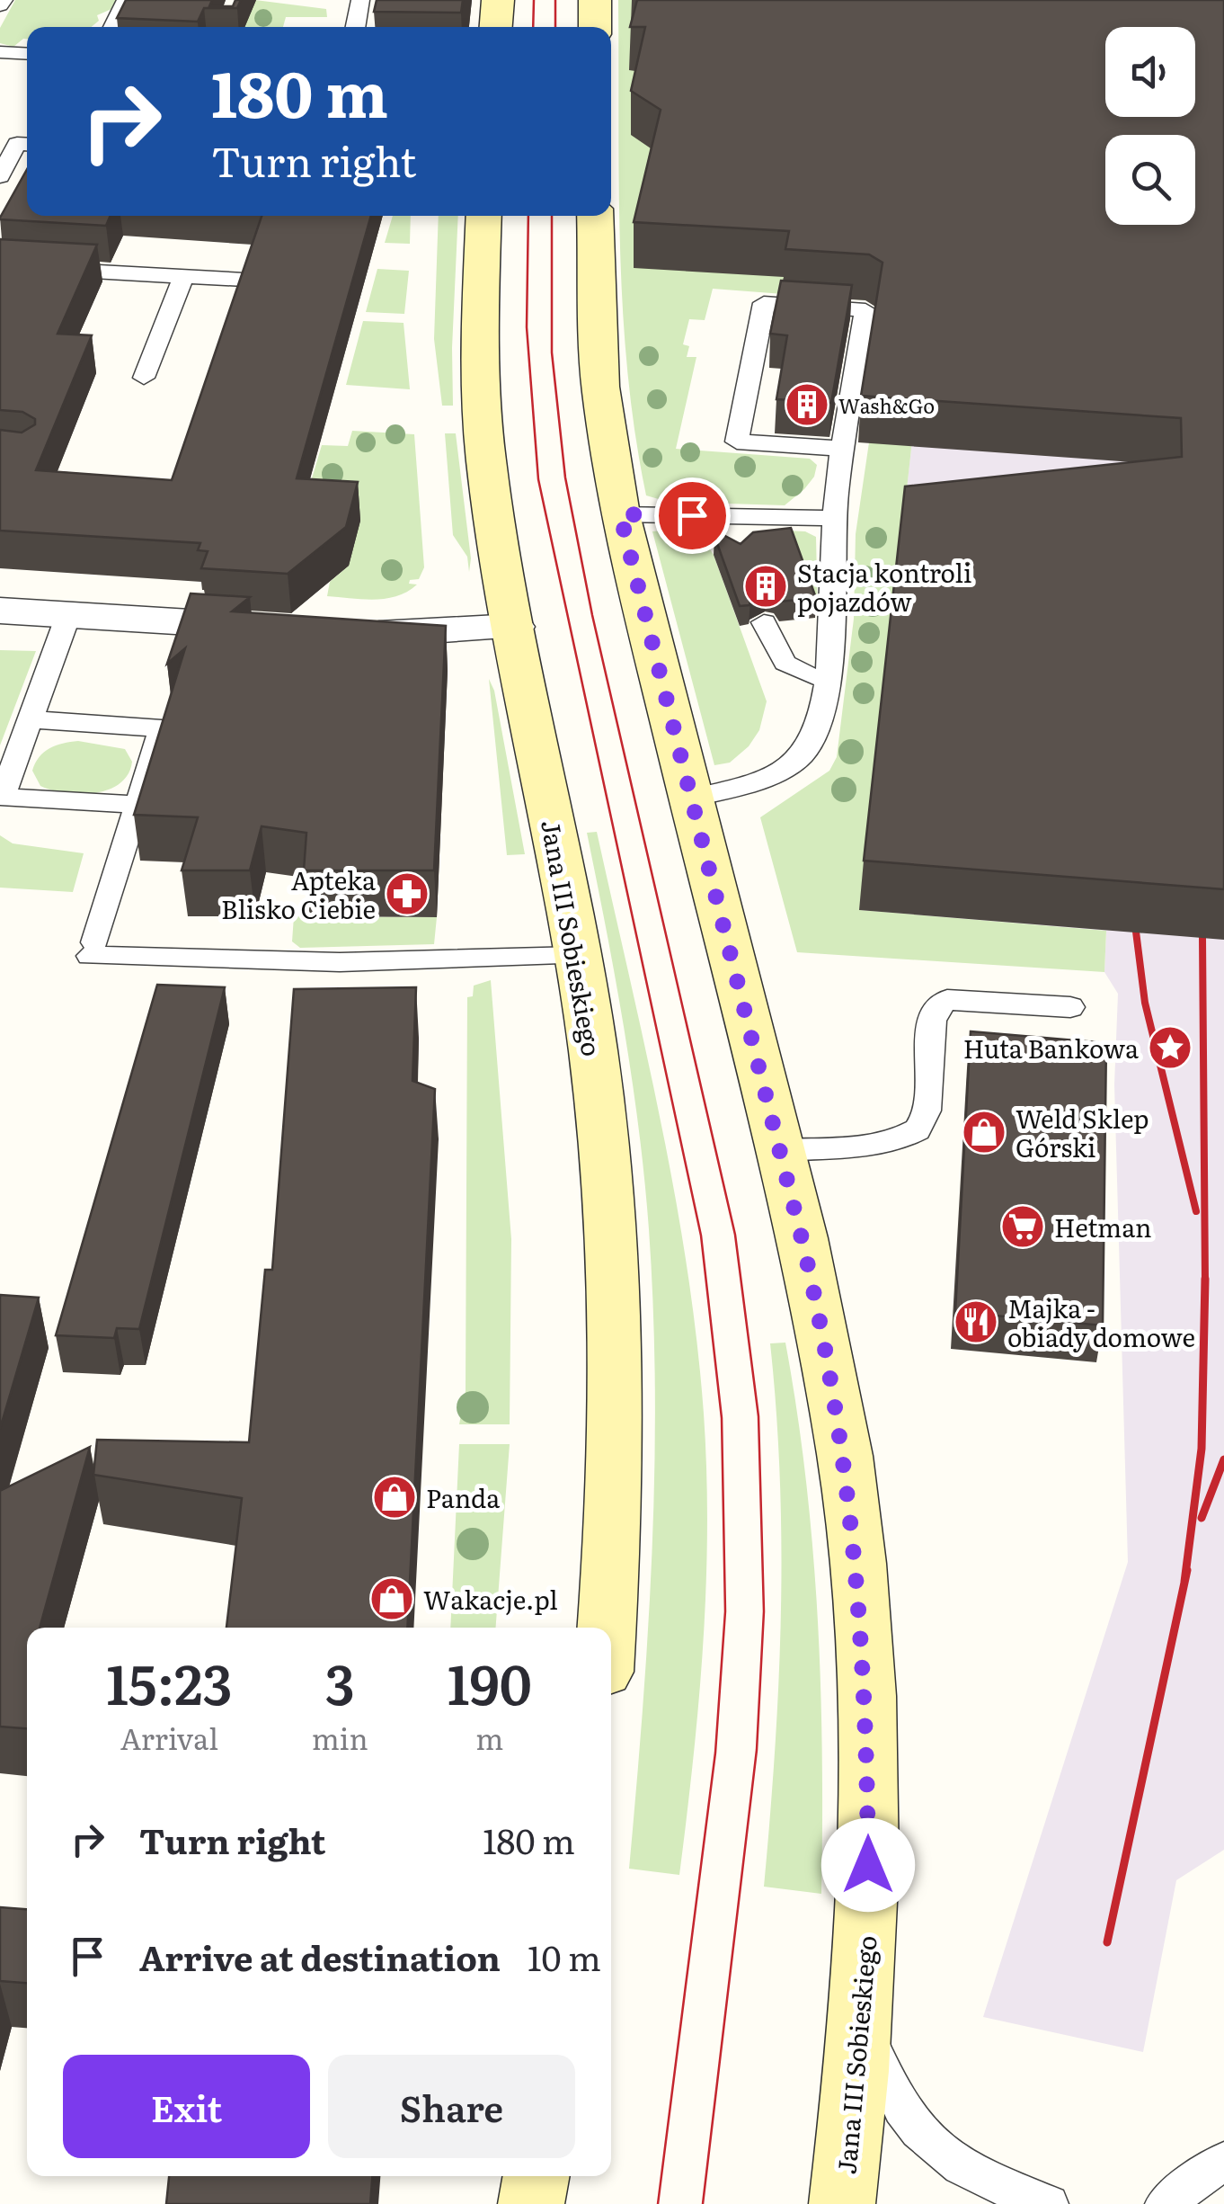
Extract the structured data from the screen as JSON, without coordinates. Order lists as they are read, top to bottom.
{
  "streets": {
    "main road": ["Jana III Sobieskiego"]
  },
  "places": {
    "building": ["Wash&Go", "Stacja kontroli pojazdów"],
    "pharmacy": ["Apteka Blisko Ciebie"],
    "place": ["Huta Bankowa"],
    "shop": ["Weld Sklep Górski", "Panda", "Wakacje.pl"],
    "supermarket": ["Hetman"],
    "restaurant": ["Majka - obiady domowe"]
  },
  "page": {
    "turn": ["180 m", "Turn right"],
    "eta": [
      "15:23",
      "Arrival",
      "3",
      "min",
      "190",
      "m"
    ],
    "list": [
      {
        "name": "Turn right",
        "value": "180 m"
      },
      {
        "name": "Arrive at destination",
        "value": "10 m"
      }
    ],
    "buttons": ["Exit", "Share"]
  }
}
